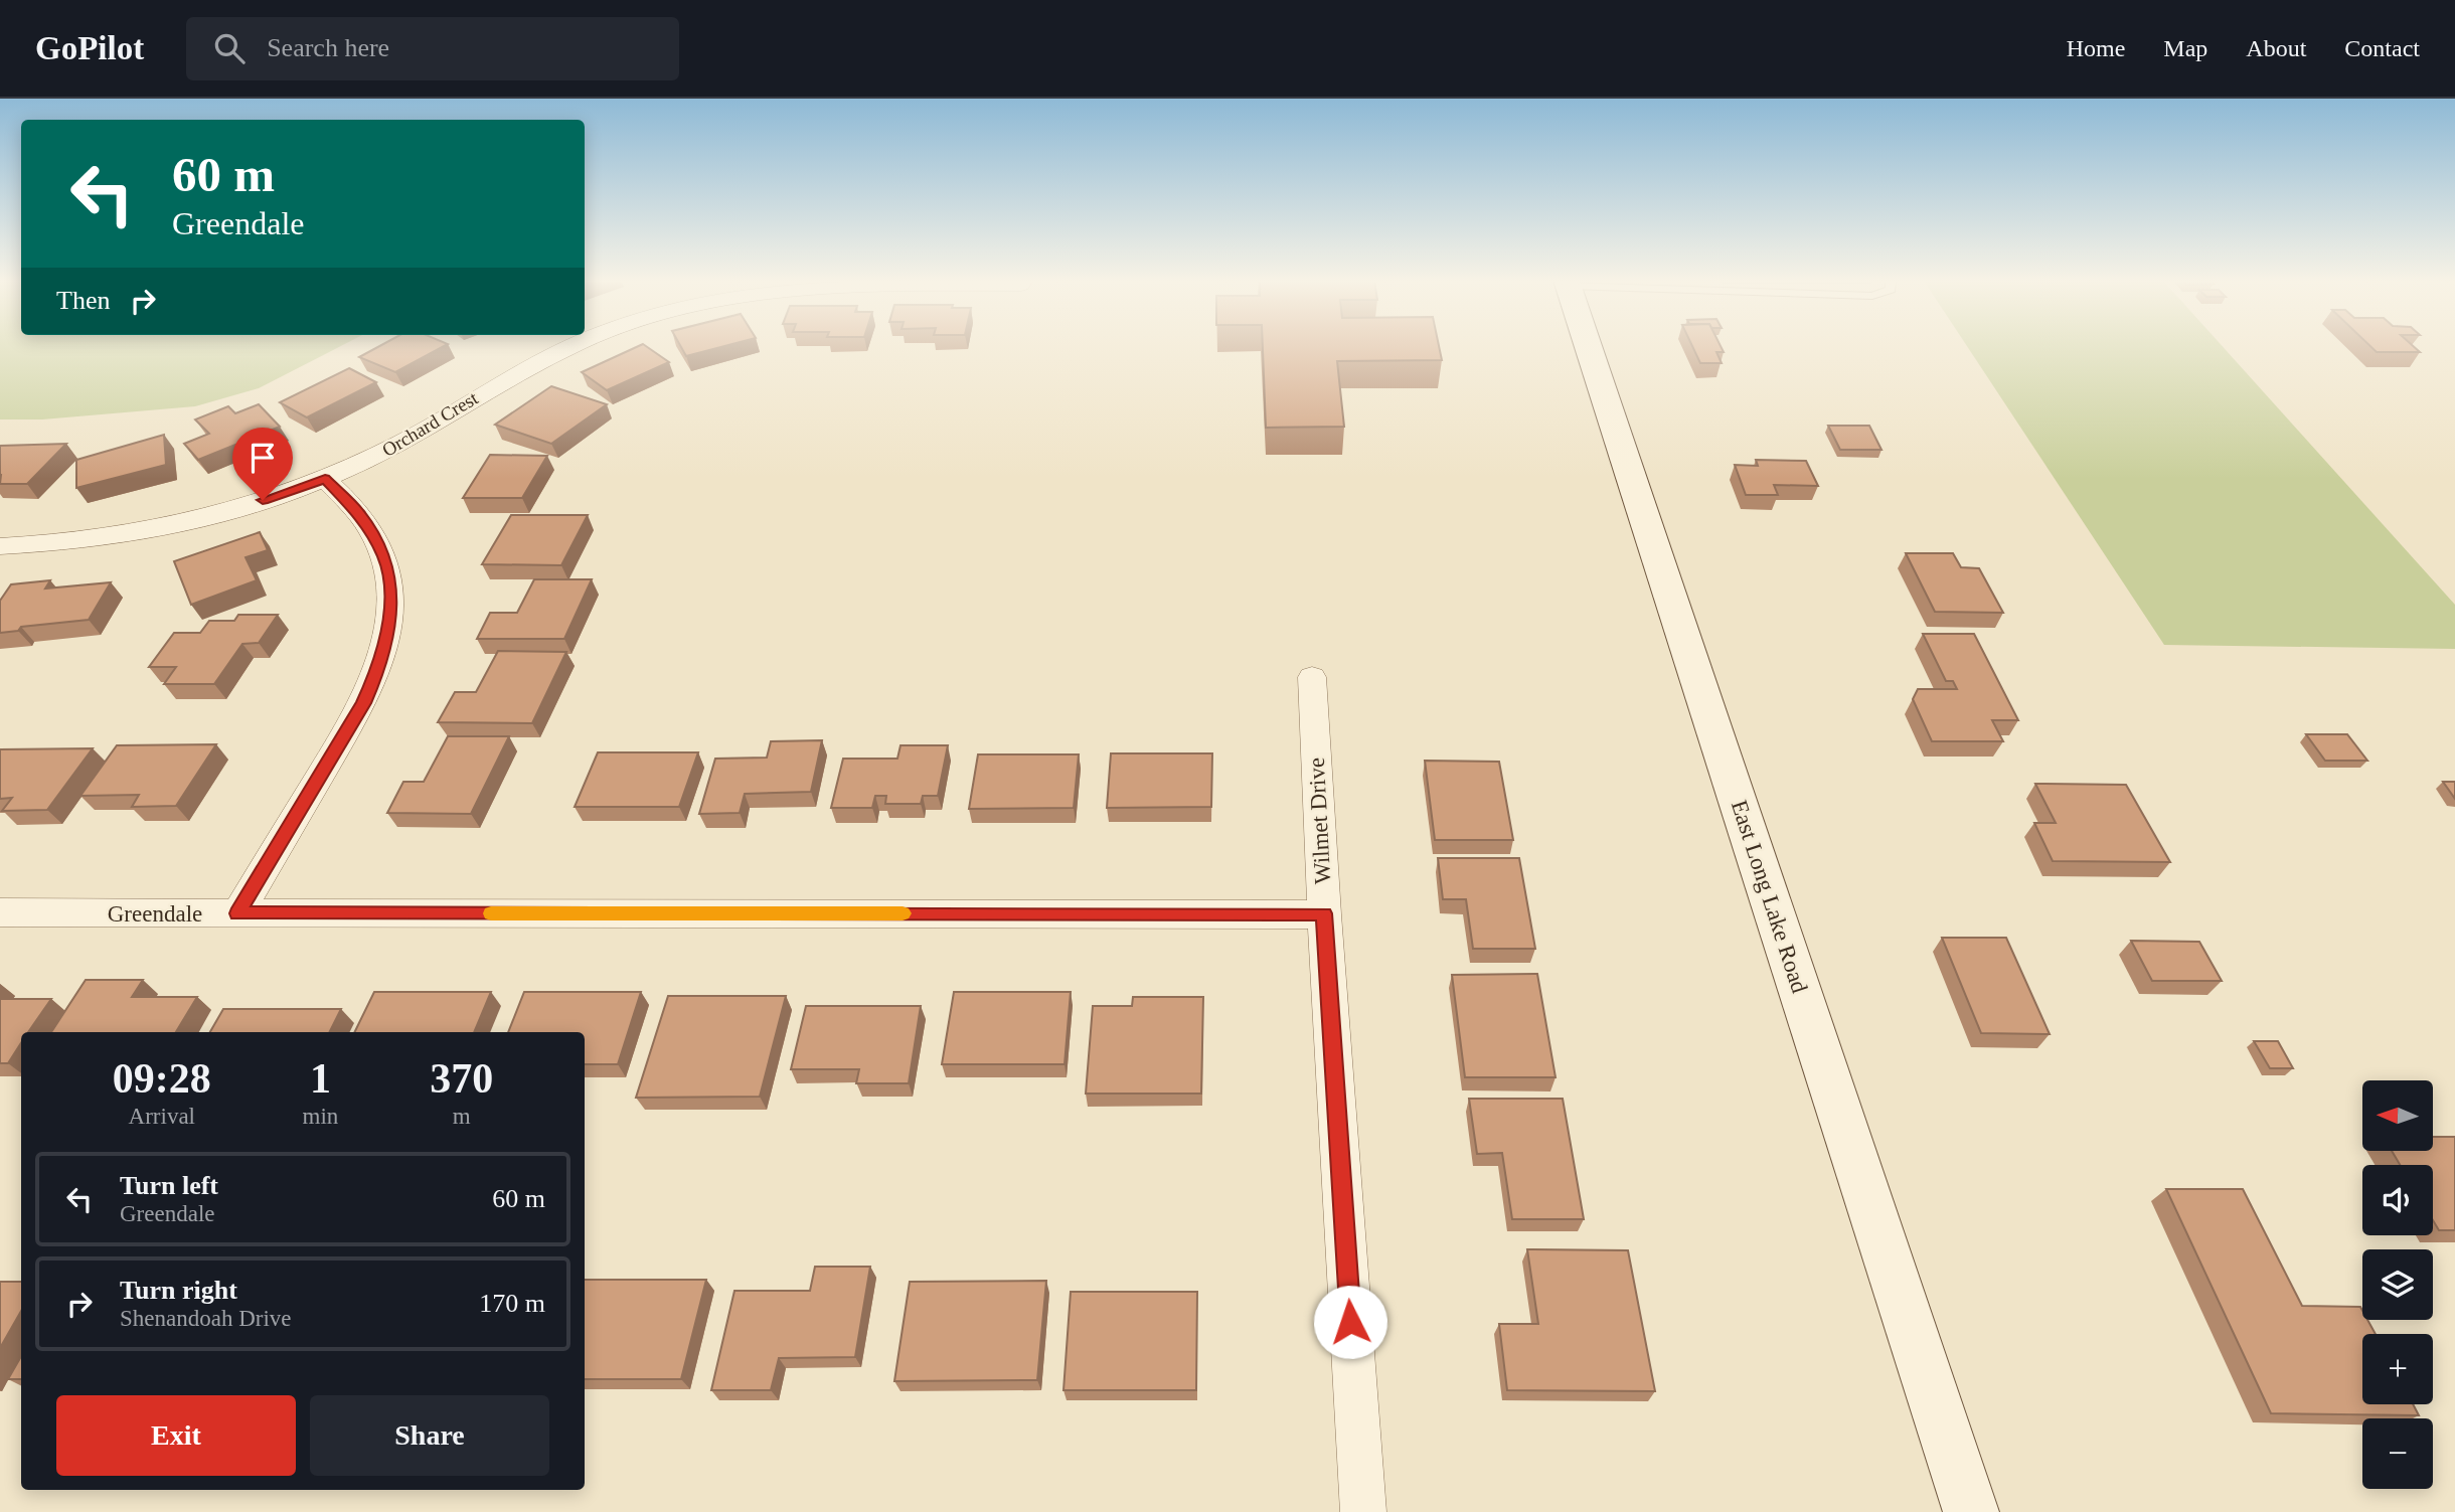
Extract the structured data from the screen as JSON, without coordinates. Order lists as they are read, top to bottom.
{
  "streets": {
    "main road": ["East Long Lake Road"],
    "street": ["Orchard Crest", "Wilmet Drive", "Greendale"]
  },
  "crossings": [
    ["Wilmet Drive", "Greendale"]
  ],
  "north": "left",
  "page": {
    "header": "GoPilot",
    "search": "Search here",
    "nav": [
      "Home",
      "Map",
      "About",
      "Contact"
    ],
    "turn": ["60 m", "Greendale"],
    "then": "Then",
    "eta": [
      "09:28",
      "Arrival",
      "1",
      "min",
      "370",
      "m"
    ],
    "map_buttons": ["+", "−"],
    "list": [
      {
        "name": "Turn left",
        "note": "Greendale",
        "value": "60 m"
      },
      {
        "name": "Turn right",
        "note": "Shenandoah Drive",
        "value": "170 m"
      }
    ],
    "buttons": ["Exit", "Share"]
  }
}
